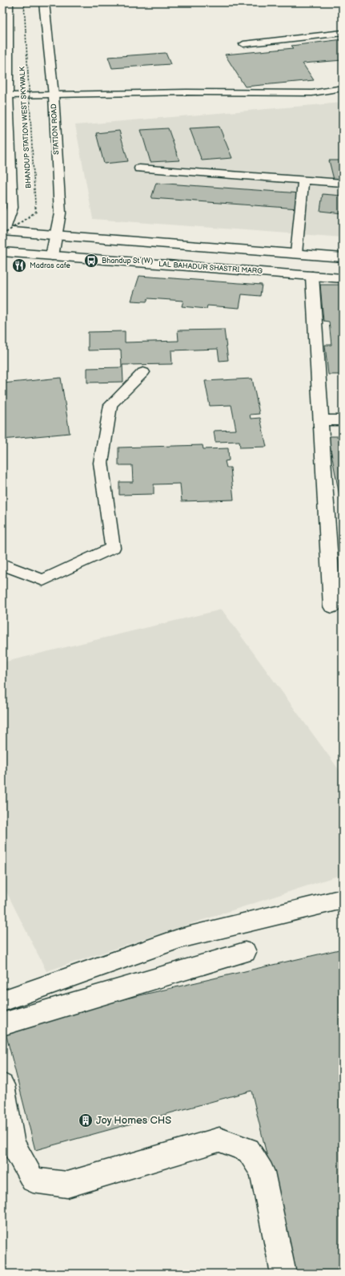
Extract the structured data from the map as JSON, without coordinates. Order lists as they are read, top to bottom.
{
  "streets": {
    "street": ["STATION ROAD", "LAL BAHADUR SHASTRI MARG"],
    "path": ["BHANDUP STATION WEST SKYWALK"]
  },
  "crossings": [
    ["STATION ROAD", "LAL BAHADUR SHASTRI MARG"]
  ],
  "places": {
    "bus stop": ["Bhandup St (W)"],
    "restaurant": ["Madras cafe"],
    "building": ["Joy Homes CHS"]
  }
}
